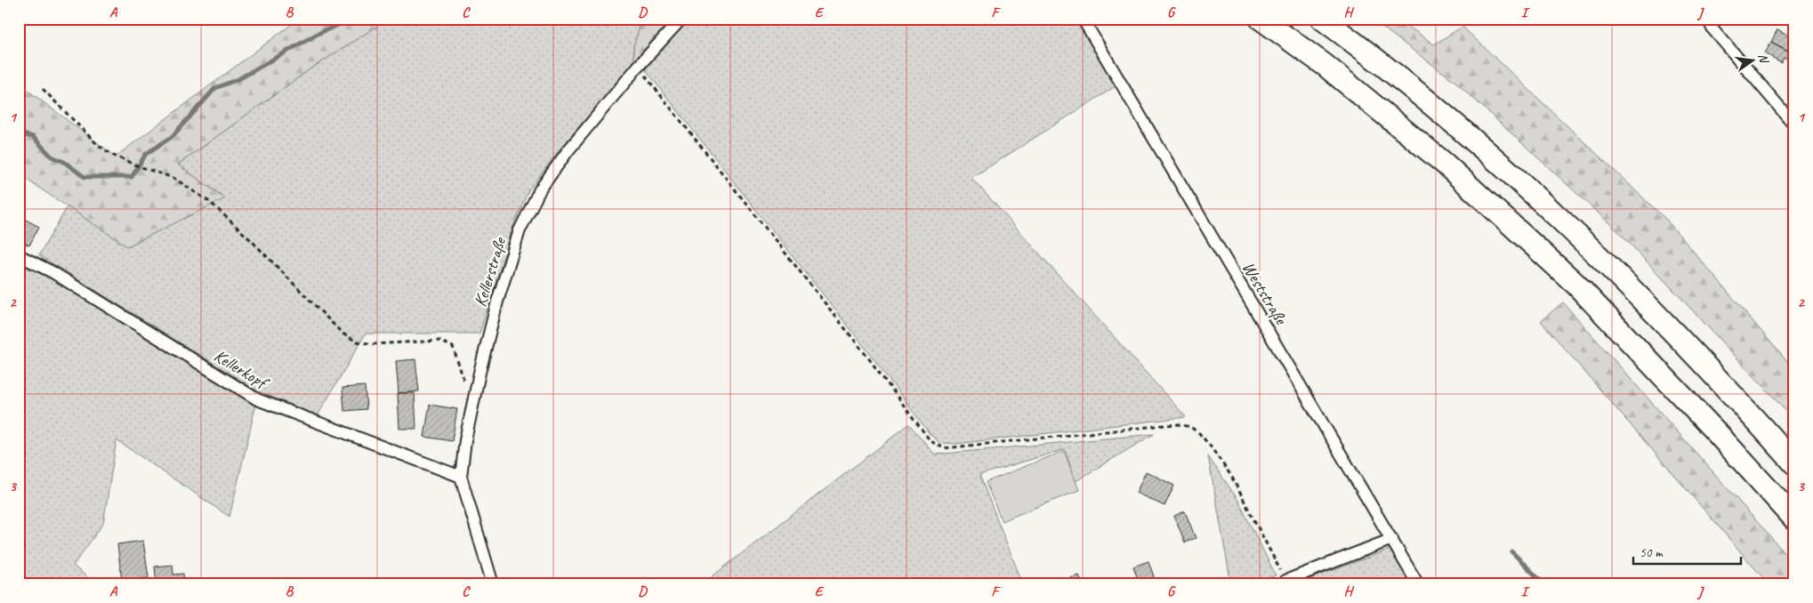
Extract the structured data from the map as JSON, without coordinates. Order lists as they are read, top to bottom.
{
  "streets": {
    "street": ["Kellerstraße", "Weststraße", "Kellerkopf"]
  },
  "crossings": [
    ["Kellerstraße", "Kellerkopf"]
  ],
  "scale_bar": "50 m",
  "north": "right",
  "grid": {
    "columns": [
      "A",
      "B",
      "C",
      "D",
      "E",
      "F",
      "G",
      "H",
      "I",
      "J"
    ],
    "rows": ["1", "2", "3"]
  }
}
